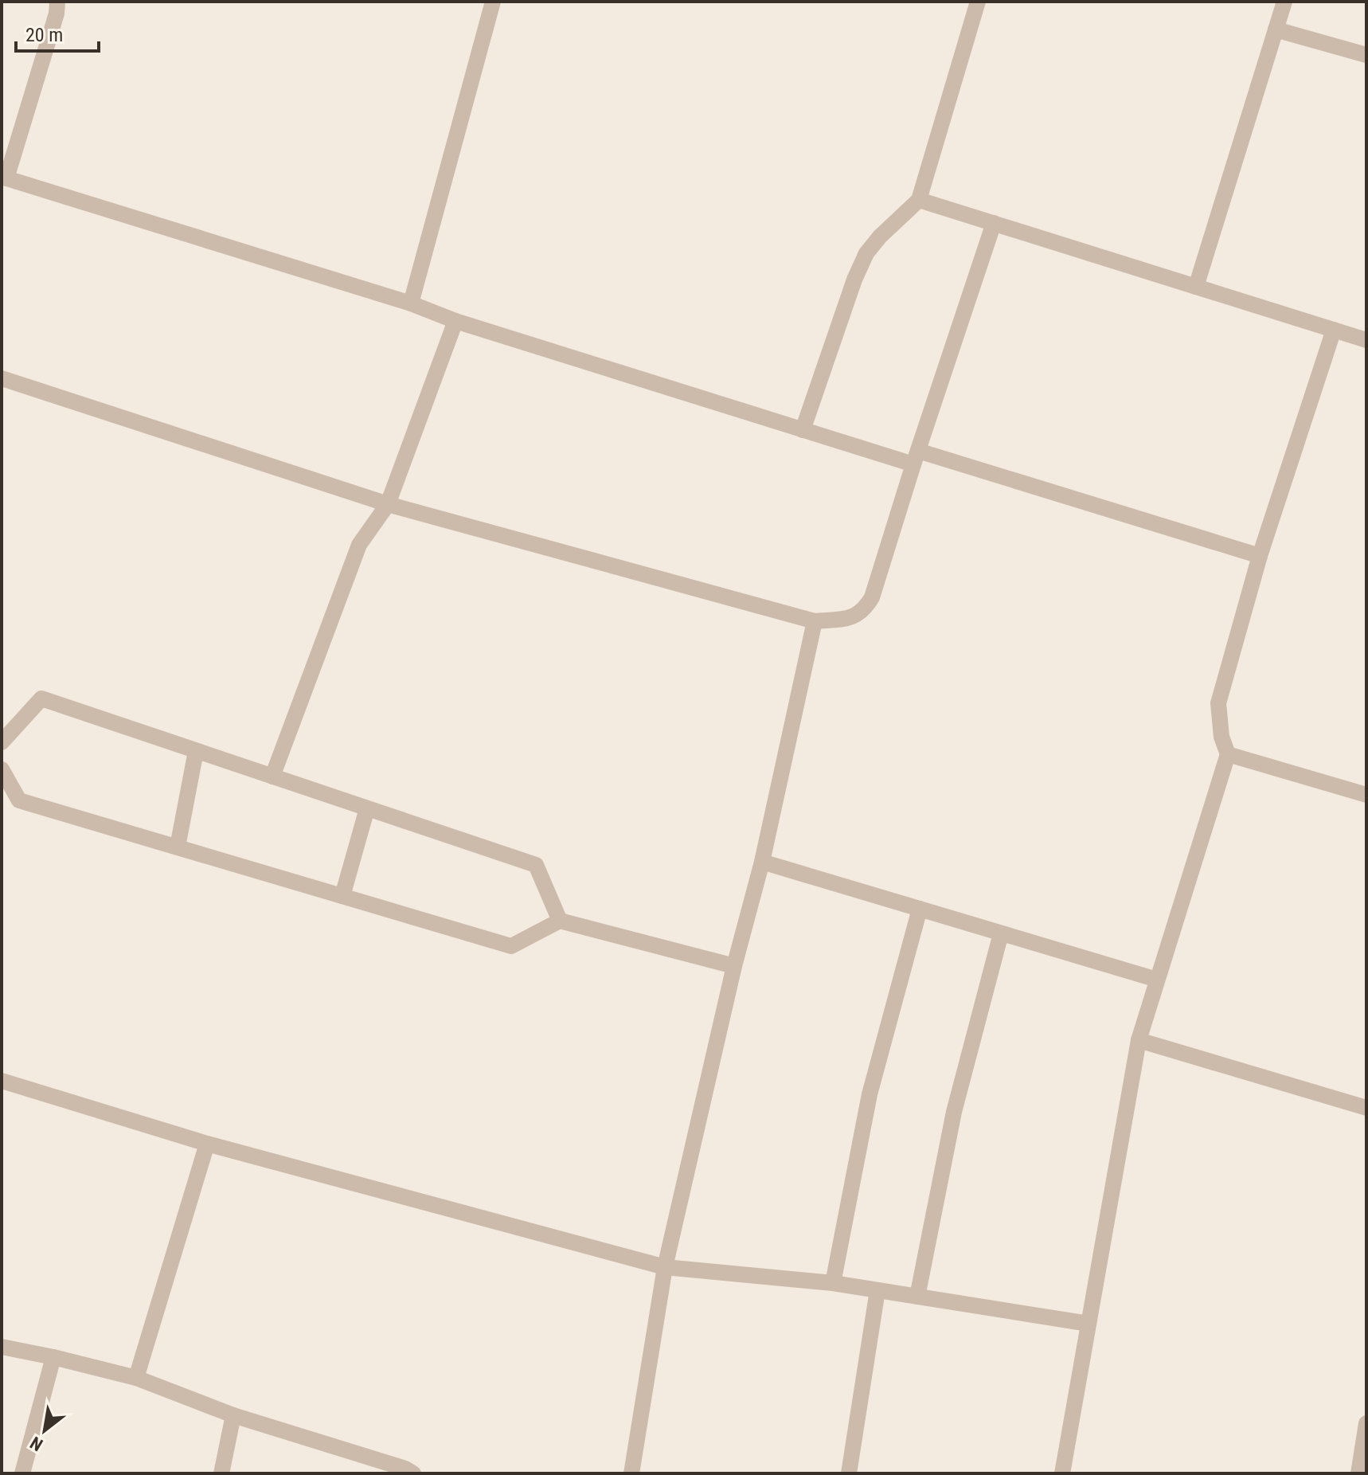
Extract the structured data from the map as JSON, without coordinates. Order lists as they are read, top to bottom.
{
  "scale_bar": "20 m",
  "north": "bottom left"
}
